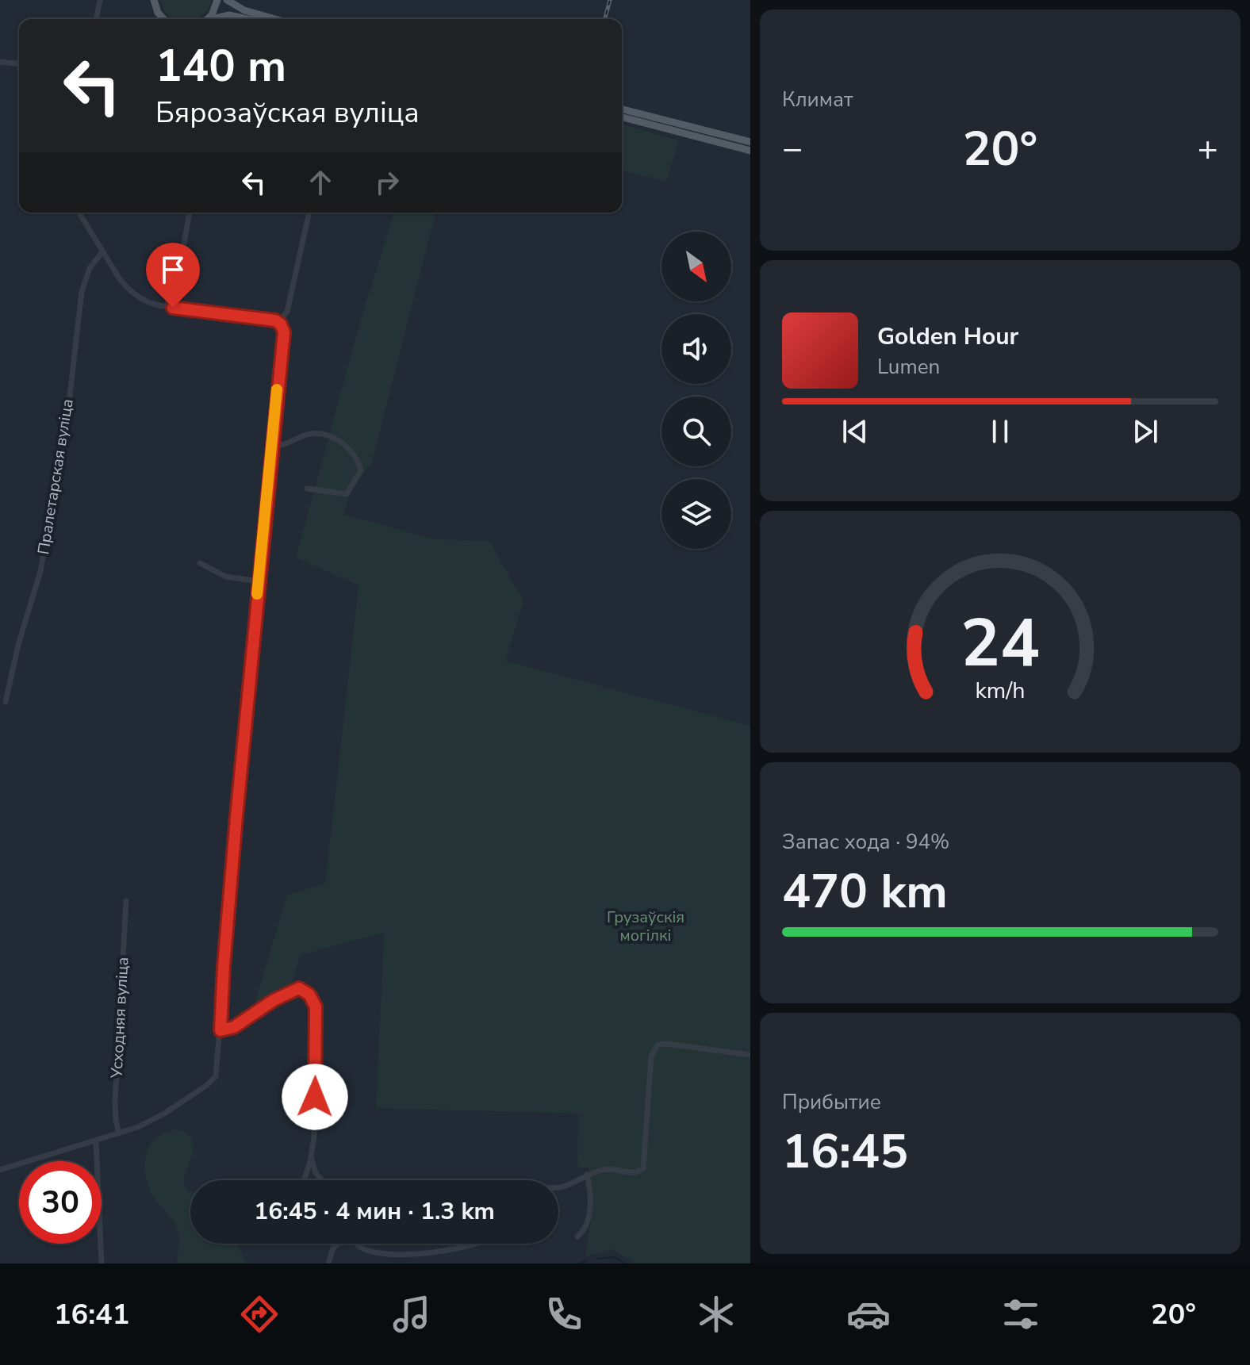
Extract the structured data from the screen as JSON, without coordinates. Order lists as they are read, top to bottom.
{
  "streets": {
    "street": ["Пралетарская вуліца", "Усходняя вуліца"]
  },
  "parks": ["Грузаўскія могілкі"],
  "north": "bottom right",
  "page": {
    "tile": [
      "Климат",
      ["Запас хода · 94%", "470 km"],
      ["Прибытие", "16:45"]
    ],
    "turn": ["140 m", "Бярозаўская вуліца"],
    "heat": ["−", "20°", "+"],
    "song": ["Golden Hour", "Lumen"],
    "limit": "30",
    "trip": "16:45 · 4 мин · 1.3 km",
    "tabs": ["16:41", "20°"],
    "gauge": ["24", "km/h"]
  }
}
